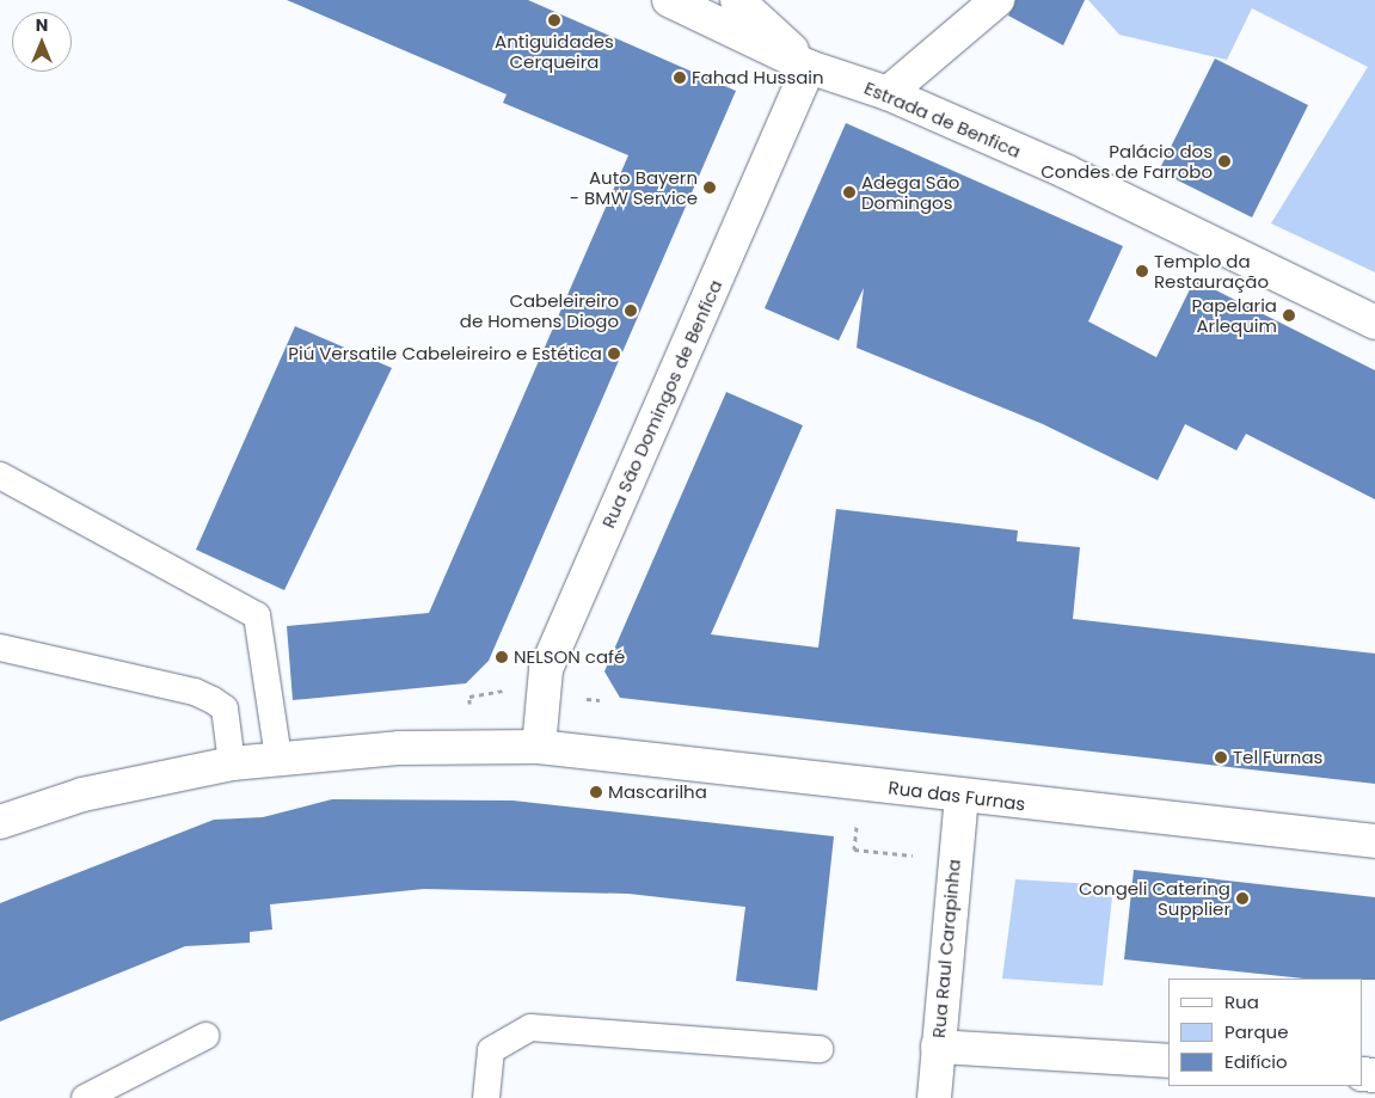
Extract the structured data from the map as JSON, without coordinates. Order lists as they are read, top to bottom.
{
  "streets": {
    "street": [
      "Estrada de Benfica",
      "Rua São Domingos de Benfica",
      "Rua das Furnas",
      "Rua Raul Carapinha"
    ]
  },
  "crossings": [
    ["Estrada de Benfica", "Rua São Domingos de Benfica"],
    ["Rua São Domingos de Benfica", "Rua das Furnas"],
    ["Rua das Furnas", "Rua Raul Carapinha"]
  ],
  "places": [
    "Antiguidades Cerqueira",
    "Fahad Hussain",
    "Palácio dos Condes de Farrobo",
    "Auto Bayern - BMW Service",
    "Adega São Domingos",
    "Templo da Restauração",
    "Cabeleireiro de Homens Diogo",
    "Papelaria Arlequim",
    "Piú Versatile Cabeleireiro e Estética",
    "NELSON café",
    "Tel Furnas",
    "Mascarilha",
    "Congeli Catering Supplier"
  ],
  "legend": ["Rua", "Parque", "Edifício"],
  "north": "top"
}
